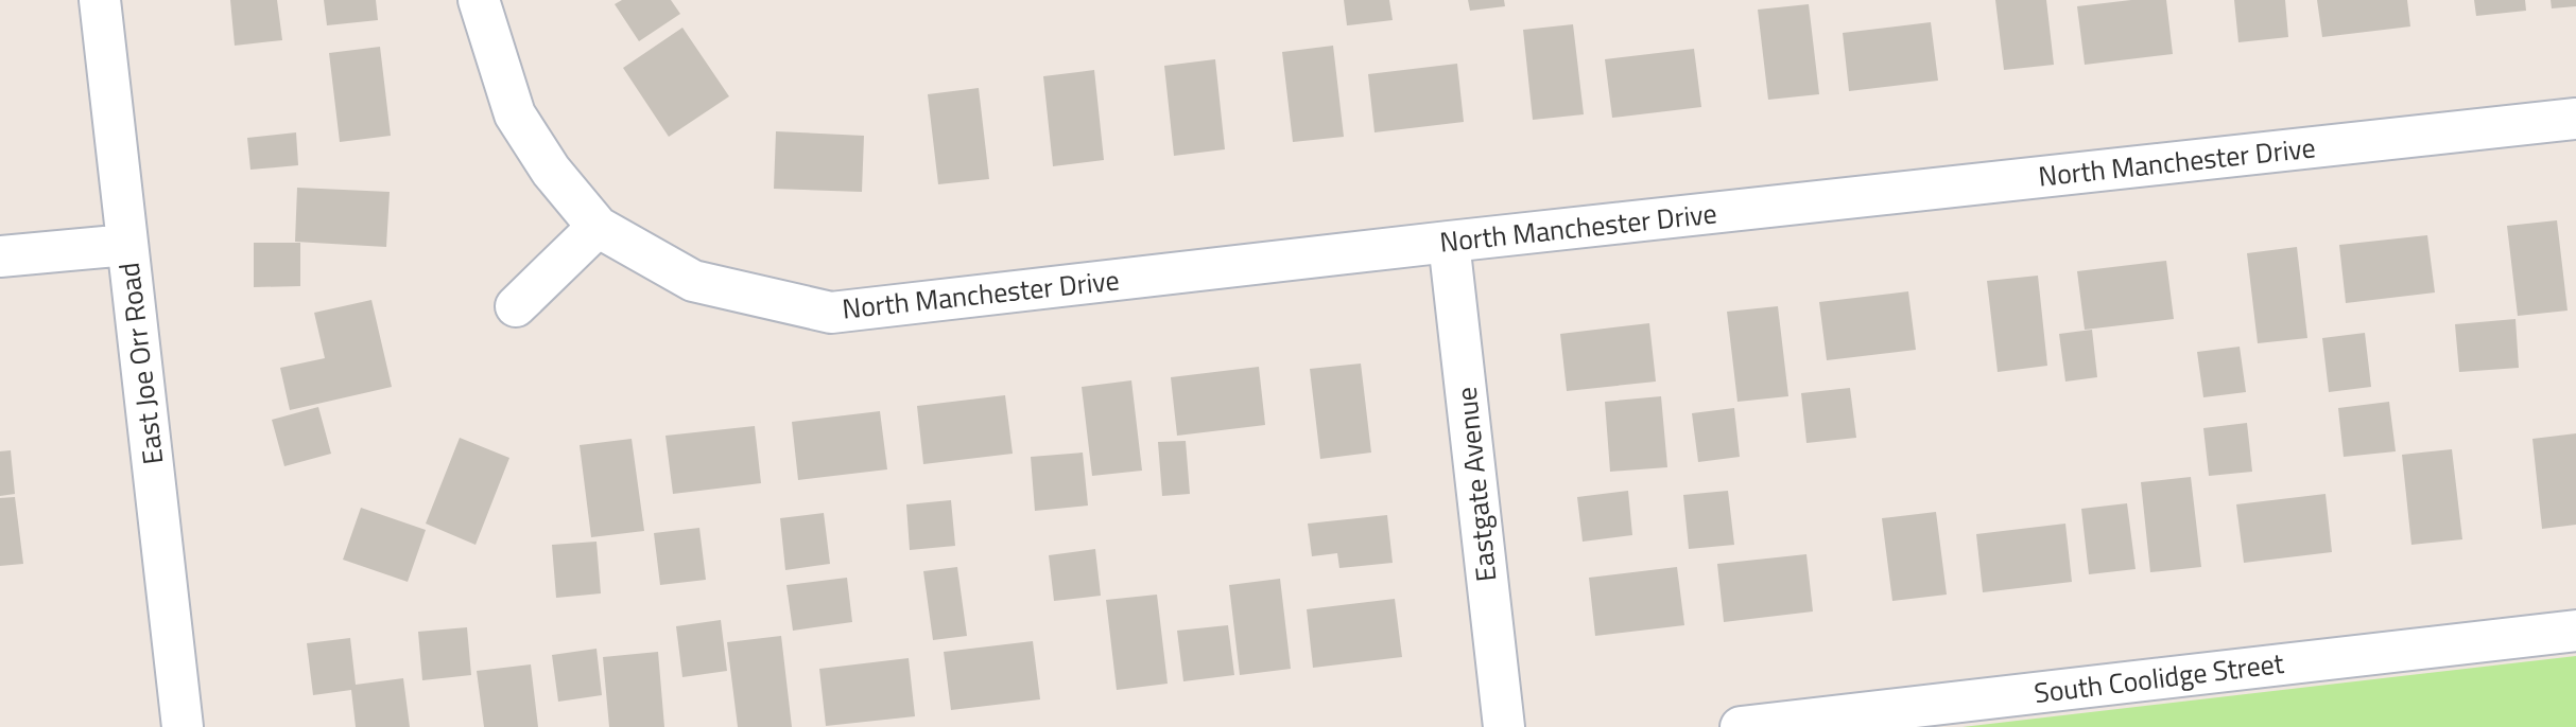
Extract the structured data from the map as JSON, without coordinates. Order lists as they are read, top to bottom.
{
  "streets": {
    "street": [
      "North Manchester Drive",
      "East Joe Orr Road",
      "Eastgate Avenue",
      "South Coolidge Street"
    ]
  },
  "crossings": [
    ["North Manchester Drive", "Eastgate Avenue"]
  ]
}
